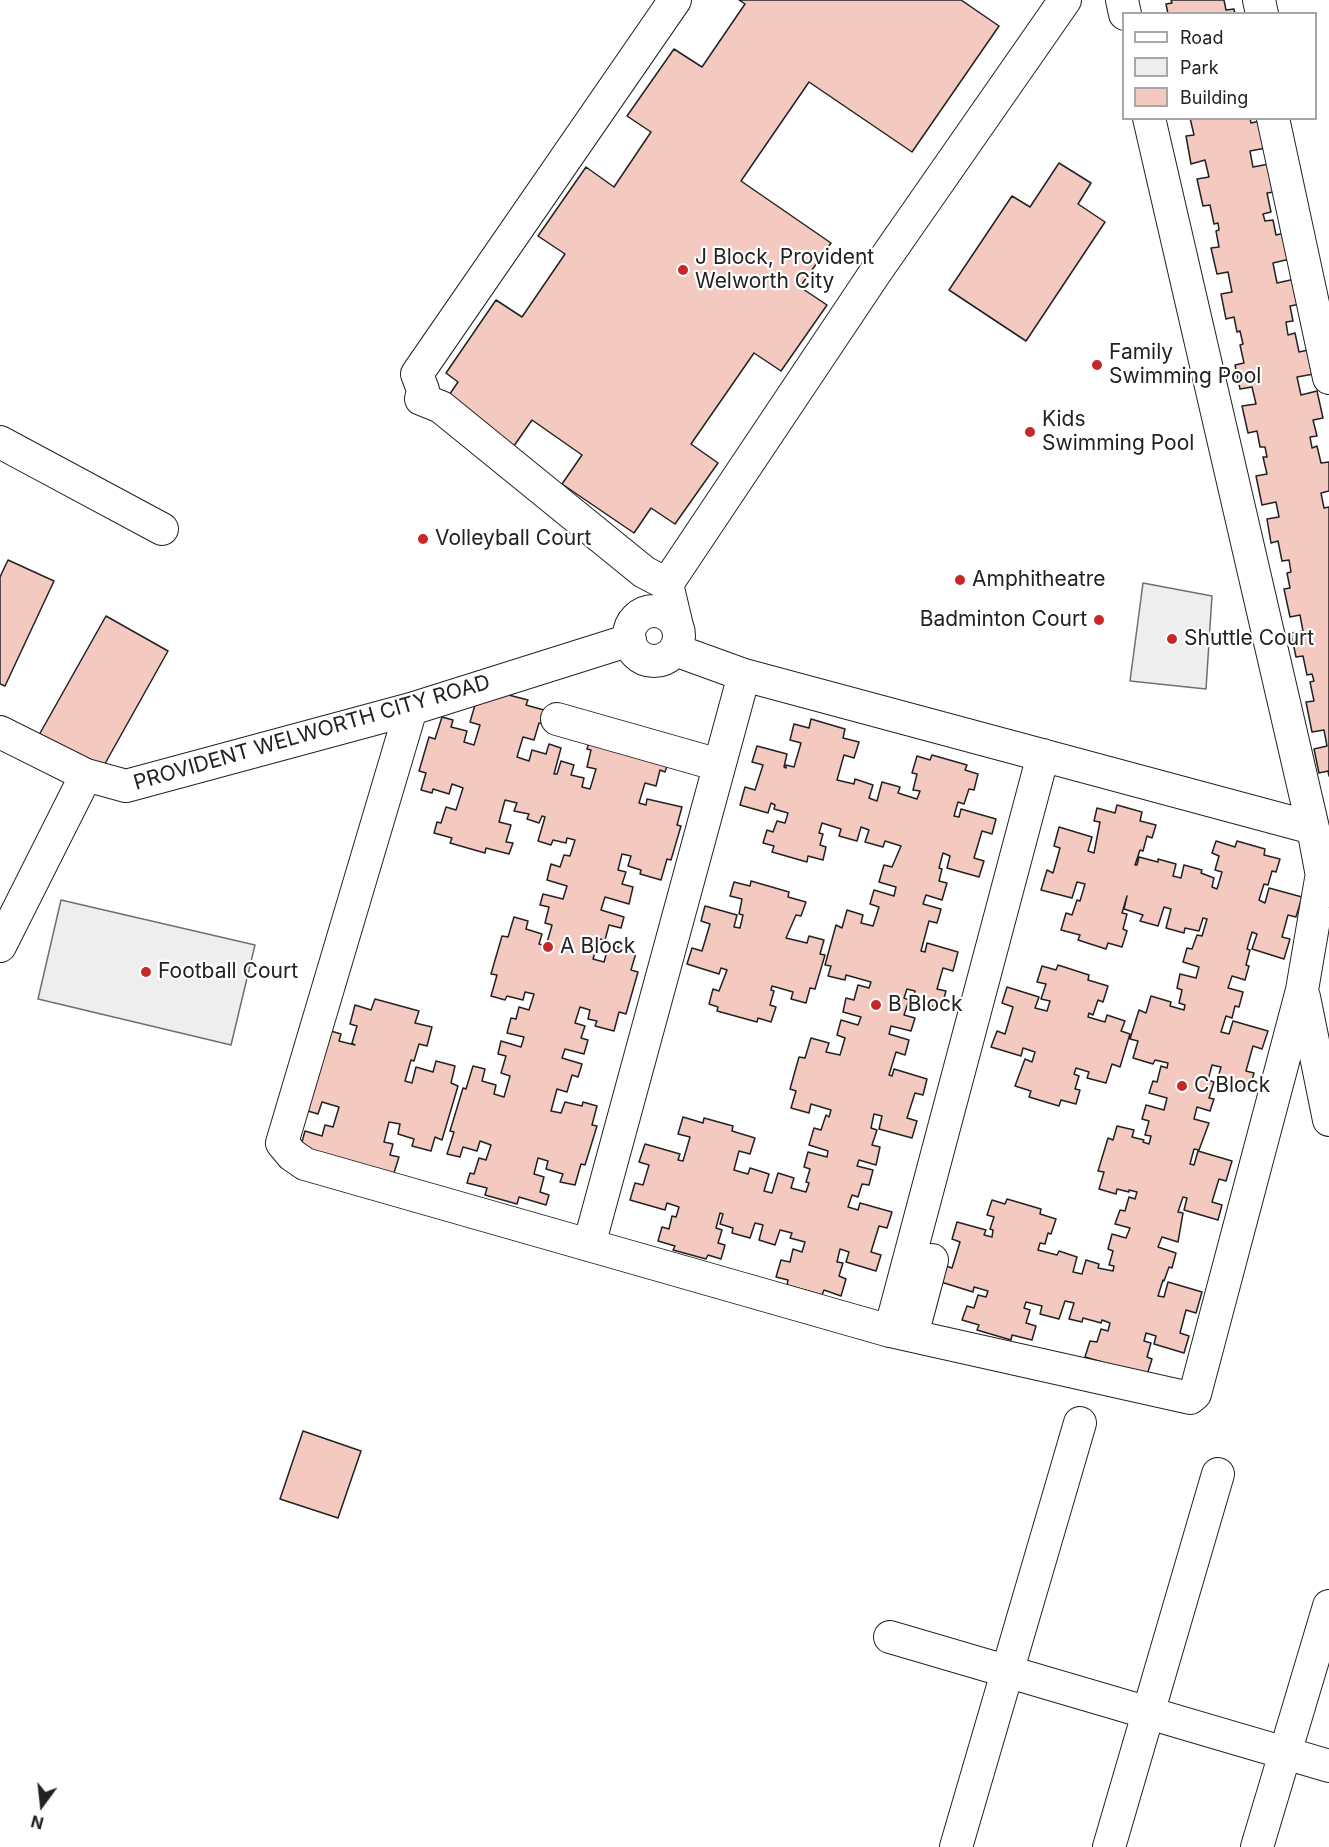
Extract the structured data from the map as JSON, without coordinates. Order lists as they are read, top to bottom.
{
  "streets": {
    "street": ["PROVIDENT WELWORTH CITY ROAD"]
  },
  "places": [
    "J Block, Provident Welworth City",
    "Family Swimming Pool",
    "Kids Swimming Pool",
    "Volleyball Court",
    "Amphitheatre",
    "Badminton Court",
    "Shuttle Court",
    "A Block",
    "Football Court",
    "B Block",
    "C Block"
  ],
  "legend": ["Road", "Park", "Building"],
  "north": "bottom"
}
